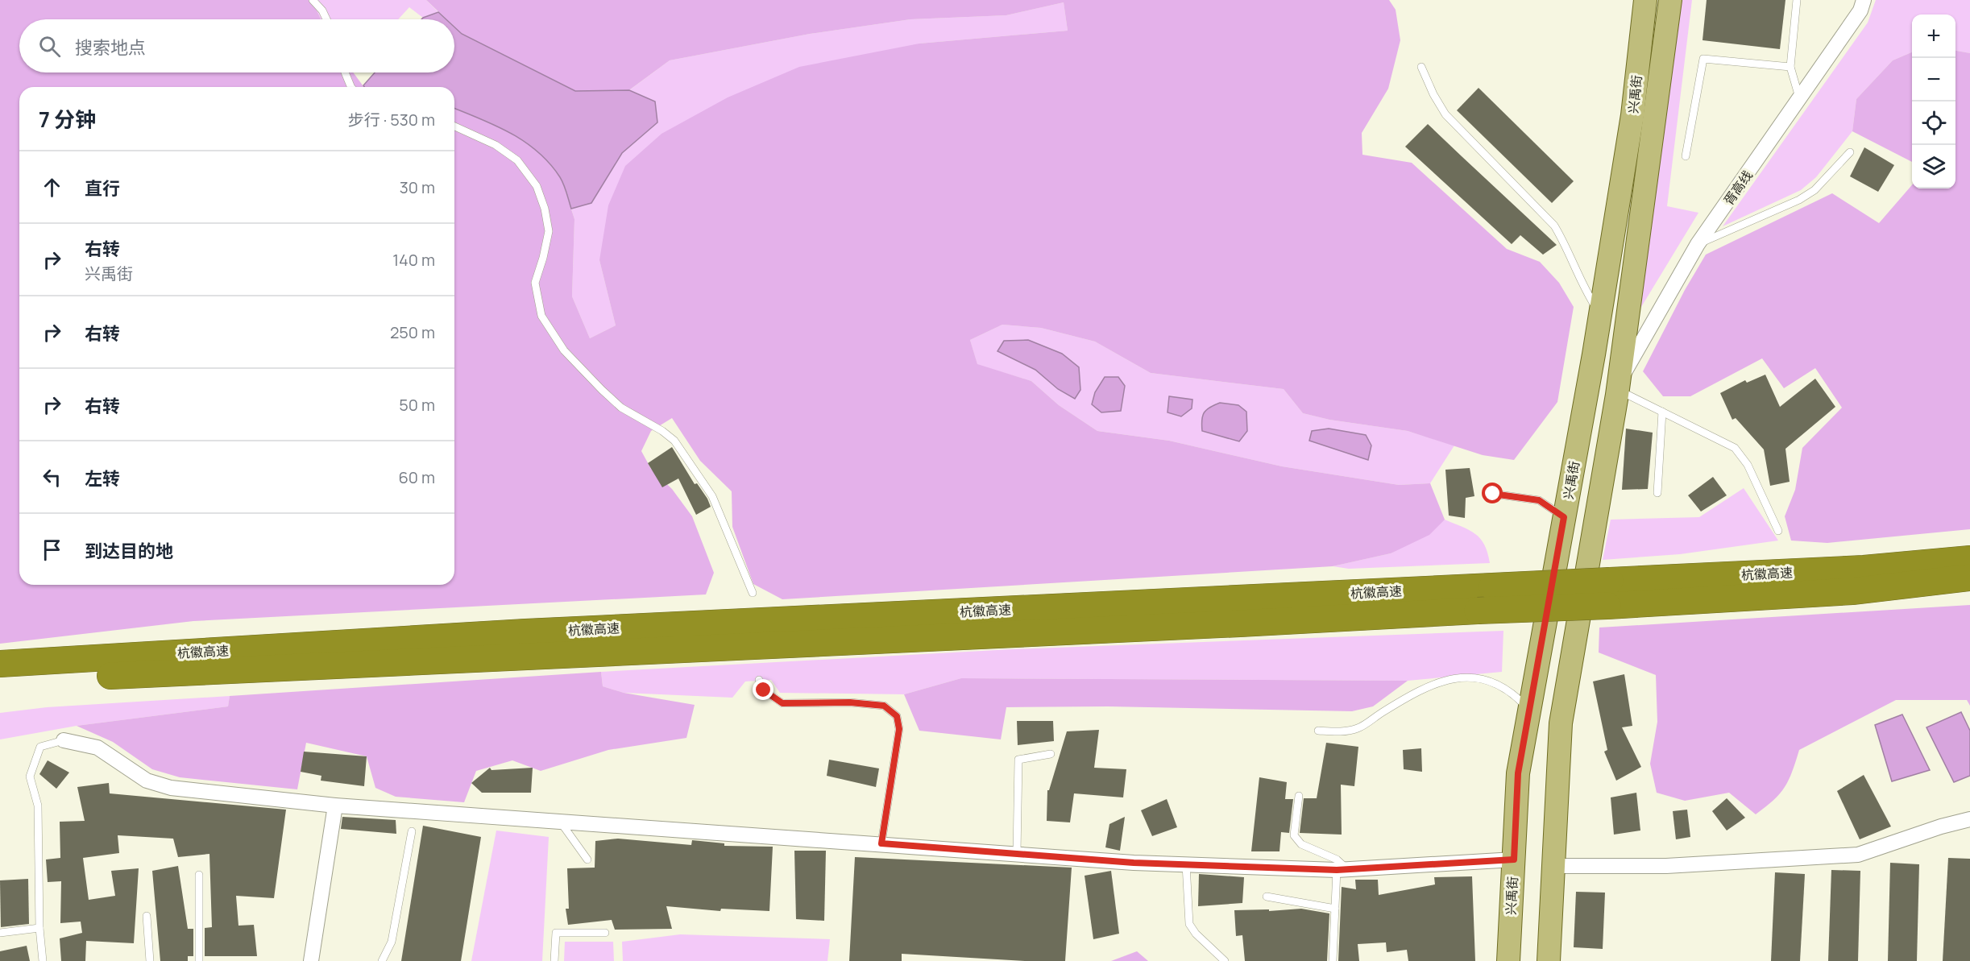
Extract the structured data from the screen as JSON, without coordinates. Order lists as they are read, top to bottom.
{
  "streets": {
    "highway": ["杭徽高速"],
    "main road": ["兴禹街"],
    "street": ["胥高线"]
  },
  "crossings": [
    ["兴禹街", "胥高线"]
  ],
  "page": {
    "map_buttons": ["+", "−"],
    "search": "搜索地点",
    "heading": ["7 分钟", "步行 · 530 m"],
    "list": [
      ["直行", "30 m"],
      ["右转", "兴禹街", "140 m"],
      ["右转", "250 m"],
      ["右转", "50 m"],
      ["左转", "60 m"],
      "到达目的地"
    ]
  }
}
